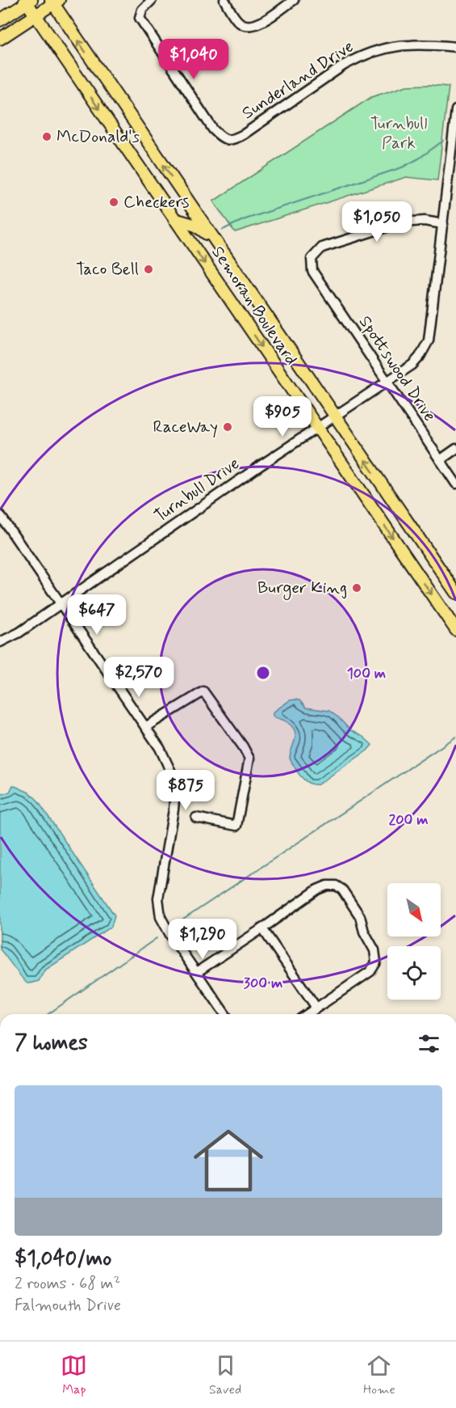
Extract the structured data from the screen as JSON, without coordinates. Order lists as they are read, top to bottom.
{
  "streets": {
    "main road": ["Semoran Boulevard"],
    "street": ["Sunderland Drive", "Spottswood Drive", "Turnbull Drive"]
  },
  "crossings": [
    ["Semoran Boulevard", "Turnbull Drive"],
    ["Spottswood Drive", "Turnbull Drive"]
  ],
  "parks": ["Turnbull Park"],
  "places": [
    "McDonald's",
    "Checkers",
    "Taco Bell",
    "RaceWay",
    "Burger King"
  ],
  "north": "bottom right",
  "page": {
    "price": [
      "$1,040",
      "$1,050",
      "$905",
      "$647",
      "$2,570",
      "$875",
      "$1,290"
    ],
    "heading": "7 homes",
    "list": [
      {
        "name": "$1,040/mo",
        "note": "2 rooms · 68 m² · Falmouth Drive"
      }
    ],
    "tabs": ["Map", "Saved", "Home"]
  },
  "rings": ["100 m", "200 m", "300 m"]
}
